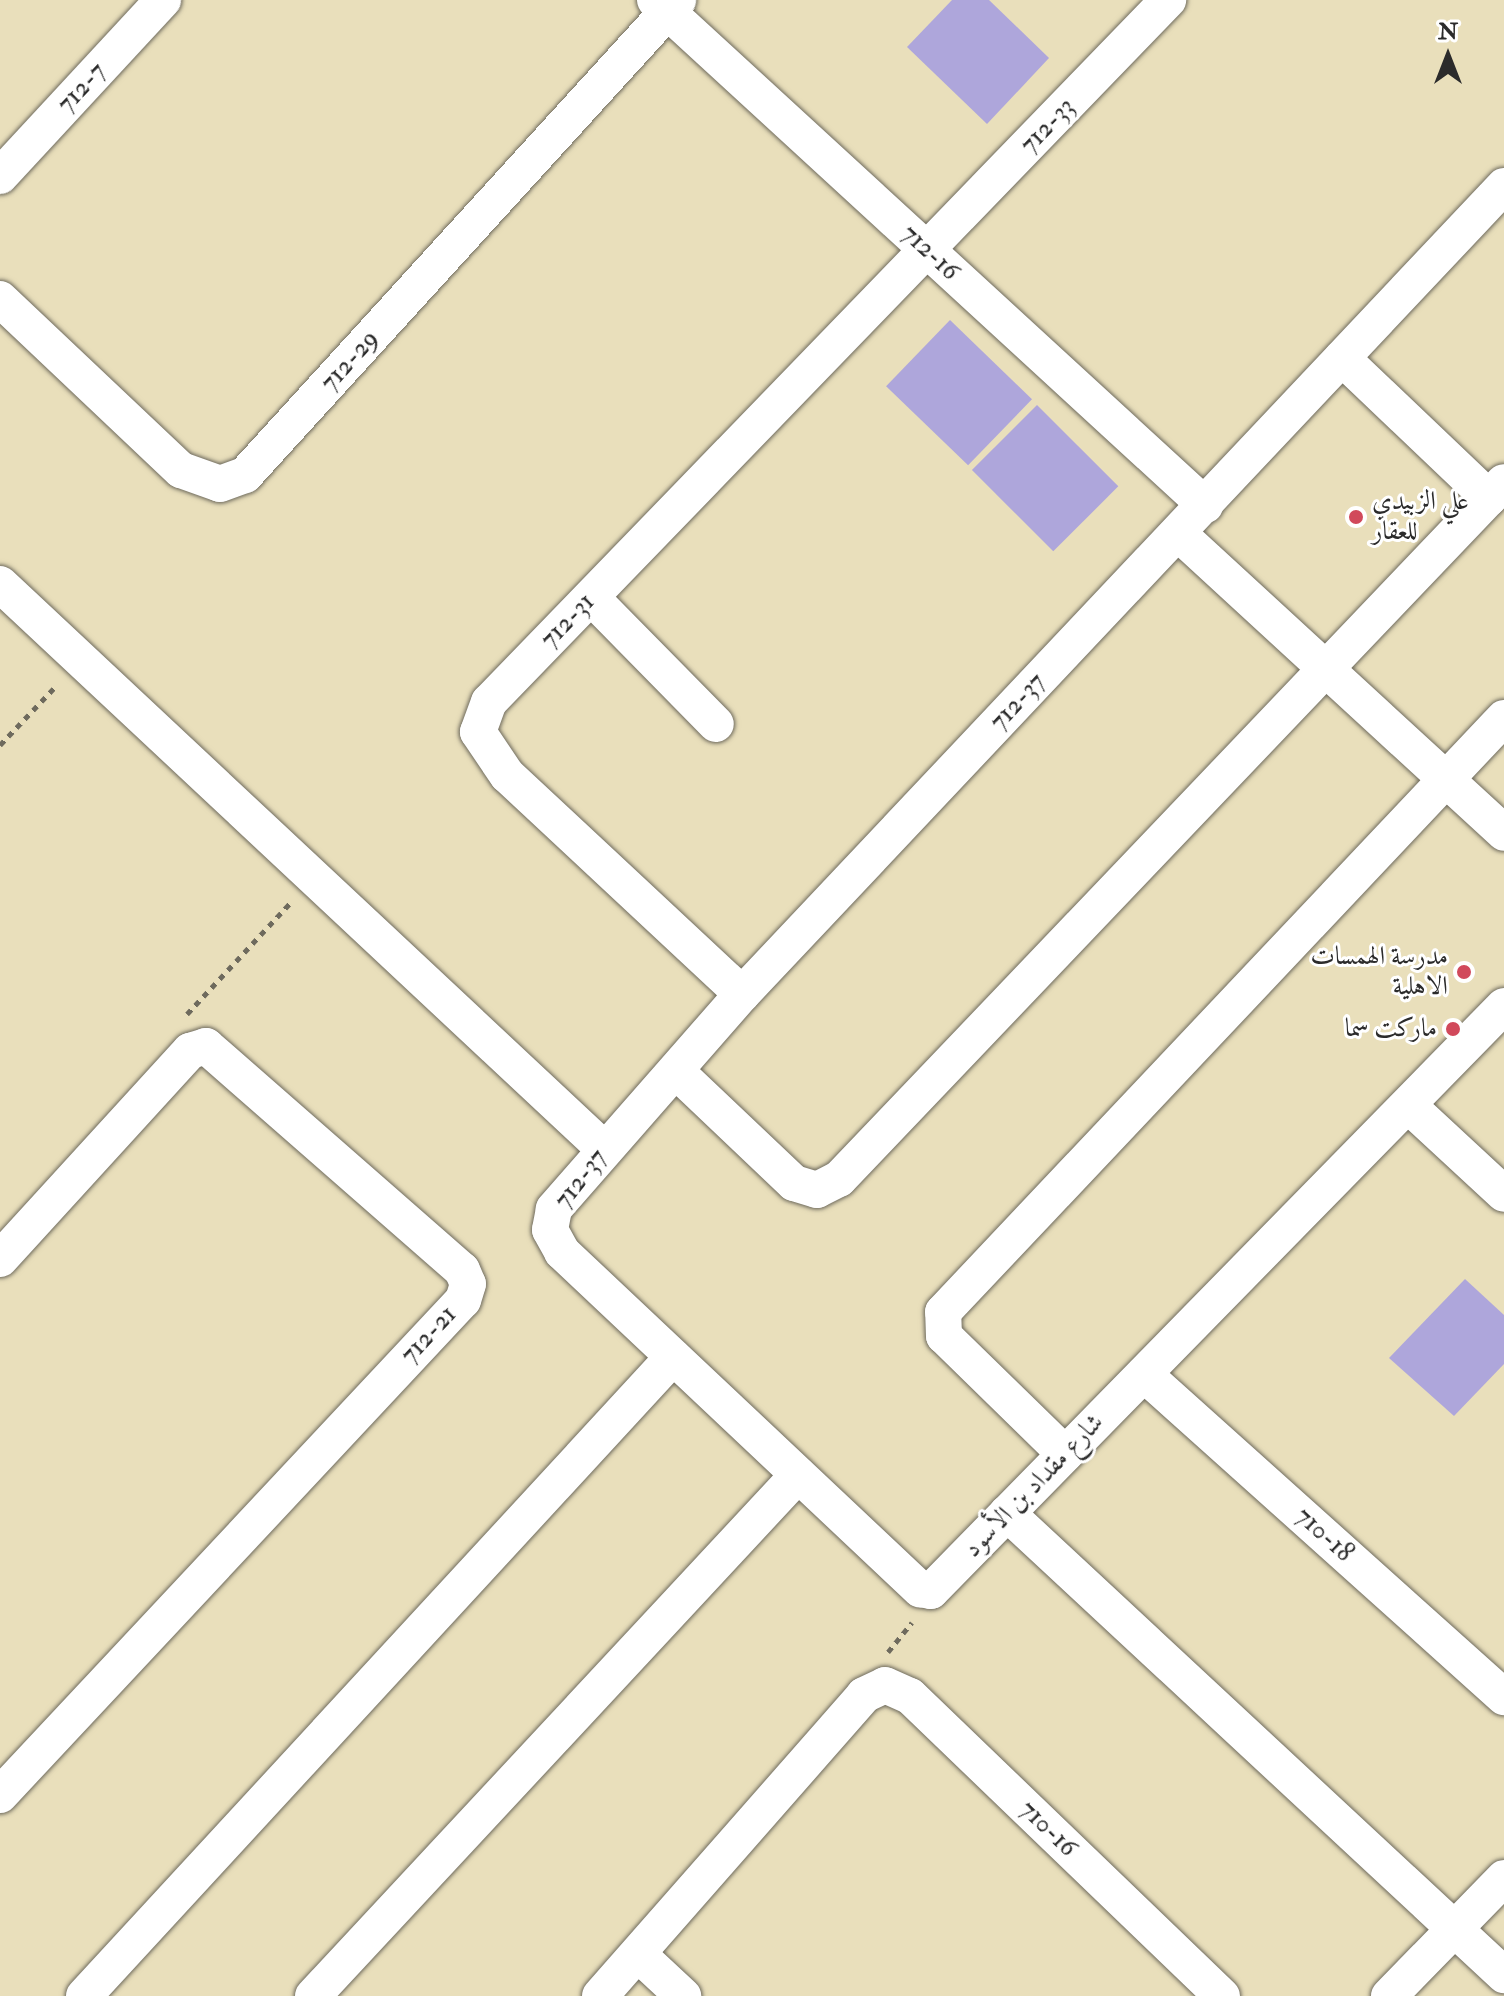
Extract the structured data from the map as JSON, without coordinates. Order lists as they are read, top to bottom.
{
  "streets": {
    "street": [
      "712-7",
      "712-33",
      "712-16",
      "712-29",
      "712-31",
      "712-37",
      "712-21",
      "شارع مقداد بن الأسود",
      "710-18",
      "710-16"
    ]
  },
  "crossings": [
    ["712-33", "712-16"],
    ["712-33", "712-31"],
    ["712-16", "712-29"],
    ["712-16", "712-31"],
    ["712-16", "712-37"],
    ["712-31", "712-37"],
    ["شارع مقداد بن الأسود", "710-18"]
  ],
  "places": ["علي الزبيدي للعقار", "مدرسة الهمسات الاهلية", "ماركت سما"],
  "north": "top"
}
